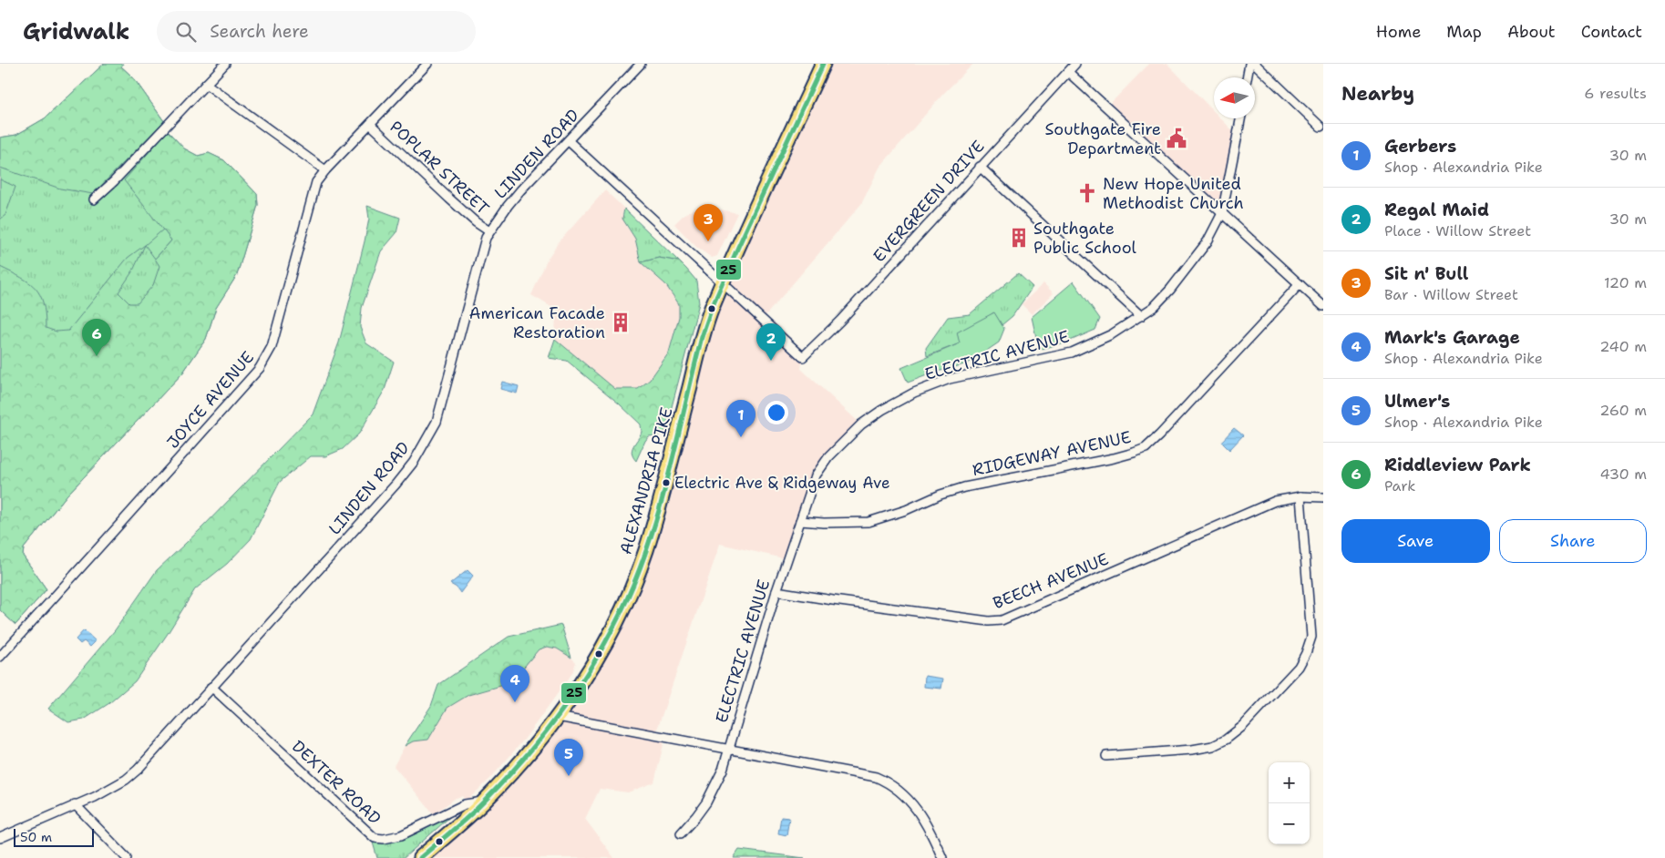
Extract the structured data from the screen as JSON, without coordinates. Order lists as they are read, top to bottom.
{
  "streets": {
    "main road": ["ALEXANDRIA PIKE"],
    "street": [
      "LINDEN ROAD",
      "POPLAR STREET",
      "EVERGREEN DRIVE",
      "ELECTRIC AVENUE",
      "JOYCE AVENUE",
      "RIDGEWAY AVENUE",
      "BEECH AVENUE",
      "DEXTER ROAD"
    ]
  },
  "crossings": [
    ["LINDEN ROAD", "POPLAR STREET"],
    ["LINDEN ROAD", "DEXTER ROAD"],
    ["POPLAR STREET", "JOYCE AVENUE"],
    ["EVERGREEN DRIVE", "ALEXANDRIA PIKE"],
    ["ELECTRIC AVENUE", "RIDGEWAY AVENUE"],
    ["ELECTRIC AVENUE", "BEECH AVENUE"],
    ["ALEXANDRIA PIKE", "DEXTER ROAD"]
  ],
  "places": {
    "public building": ["Southgate Fire Department"],
    "church": ["New Hope United Methodist Church"],
    "building": ["Southgate Public School", "American Facade Restoration"],
    "other": ["Electric Ave & Ridgeway Ave"]
  },
  "lines": ["transit line 25"],
  "scale_bar": "50 m",
  "north": "left",
  "page": {
    "header": "Gridwalk",
    "search": "Search here",
    "nav": [
      "Home",
      "Map",
      "About",
      "Contact"
    ],
    "heading": ["Nearby", "6 results"],
    "list": [
      {
        "mark": "1",
        "name": "Gerbers",
        "note": "Shop · Alexandria Pike",
        "value": "30 m"
      },
      {
        "mark": "2",
        "name": "Regal Maid",
        "note": "Place · Willow Street",
        "value": "30 m"
      },
      {
        "mark": "3",
        "name": "Sit n' Bull",
        "note": "Bar · Willow Street",
        "value": "120 m"
      },
      {
        "mark": "4",
        "name": "Mark's Garage",
        "note": "Shop · Alexandria Pike",
        "value": "240 m"
      },
      {
        "mark": "5",
        "name": "Ulmer's",
        "note": "Shop · Alexandria Pike",
        "value": "260 m"
      },
      {
        "mark": "6",
        "name": "Riddleview Park",
        "note": "Park",
        "value": "430 m"
      }
    ],
    "pins": [
      "3",
      "6",
      "2",
      "1",
      "4",
      "5"
    ],
    "buttons": ["Save", "Share"],
    "map_buttons": ["+", "−"],
    "scale": "50 m"
  }
}
